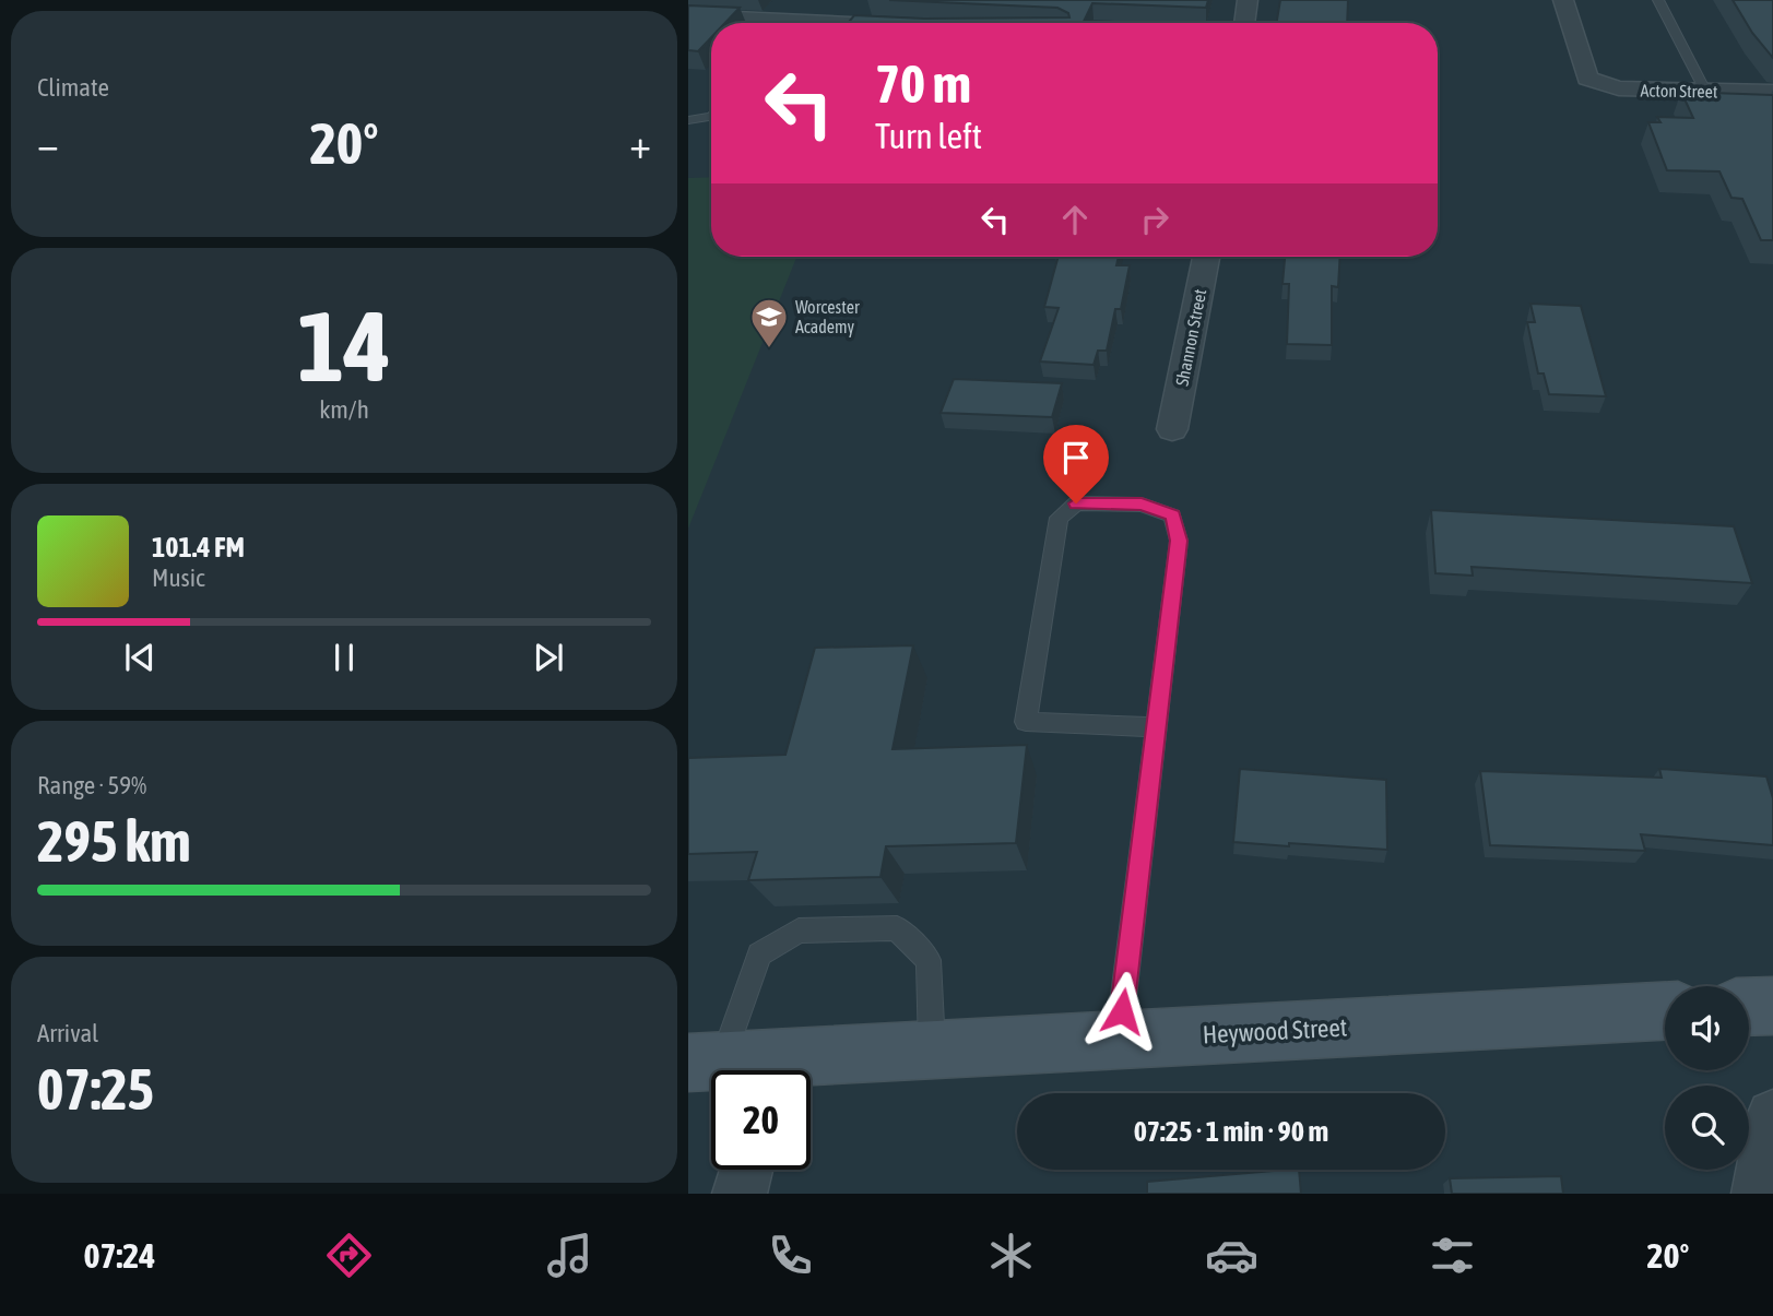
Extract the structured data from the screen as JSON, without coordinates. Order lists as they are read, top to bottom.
{
  "streets": {
    "street": ["Acton Street", "Shannon Street", "Heywood Street"]
  },
  "places": {
    "school or university": ["Worcester Academy"]
  },
  "page": {
    "tile": [
      "Climate",
      ["14", "km/h"],
      ["Range · 59%", "295 km"],
      ["Arrival", "07:25"]
    ],
    "turn": ["70 m", "Turn left"],
    "heat": ["−", "20°", "+"],
    "song": ["101.4 FM", "Music"],
    "limit": "20",
    "trip": "07:25 · 1 min · 90 m",
    "tabs": ["07:24", "20°"]
  }
}
